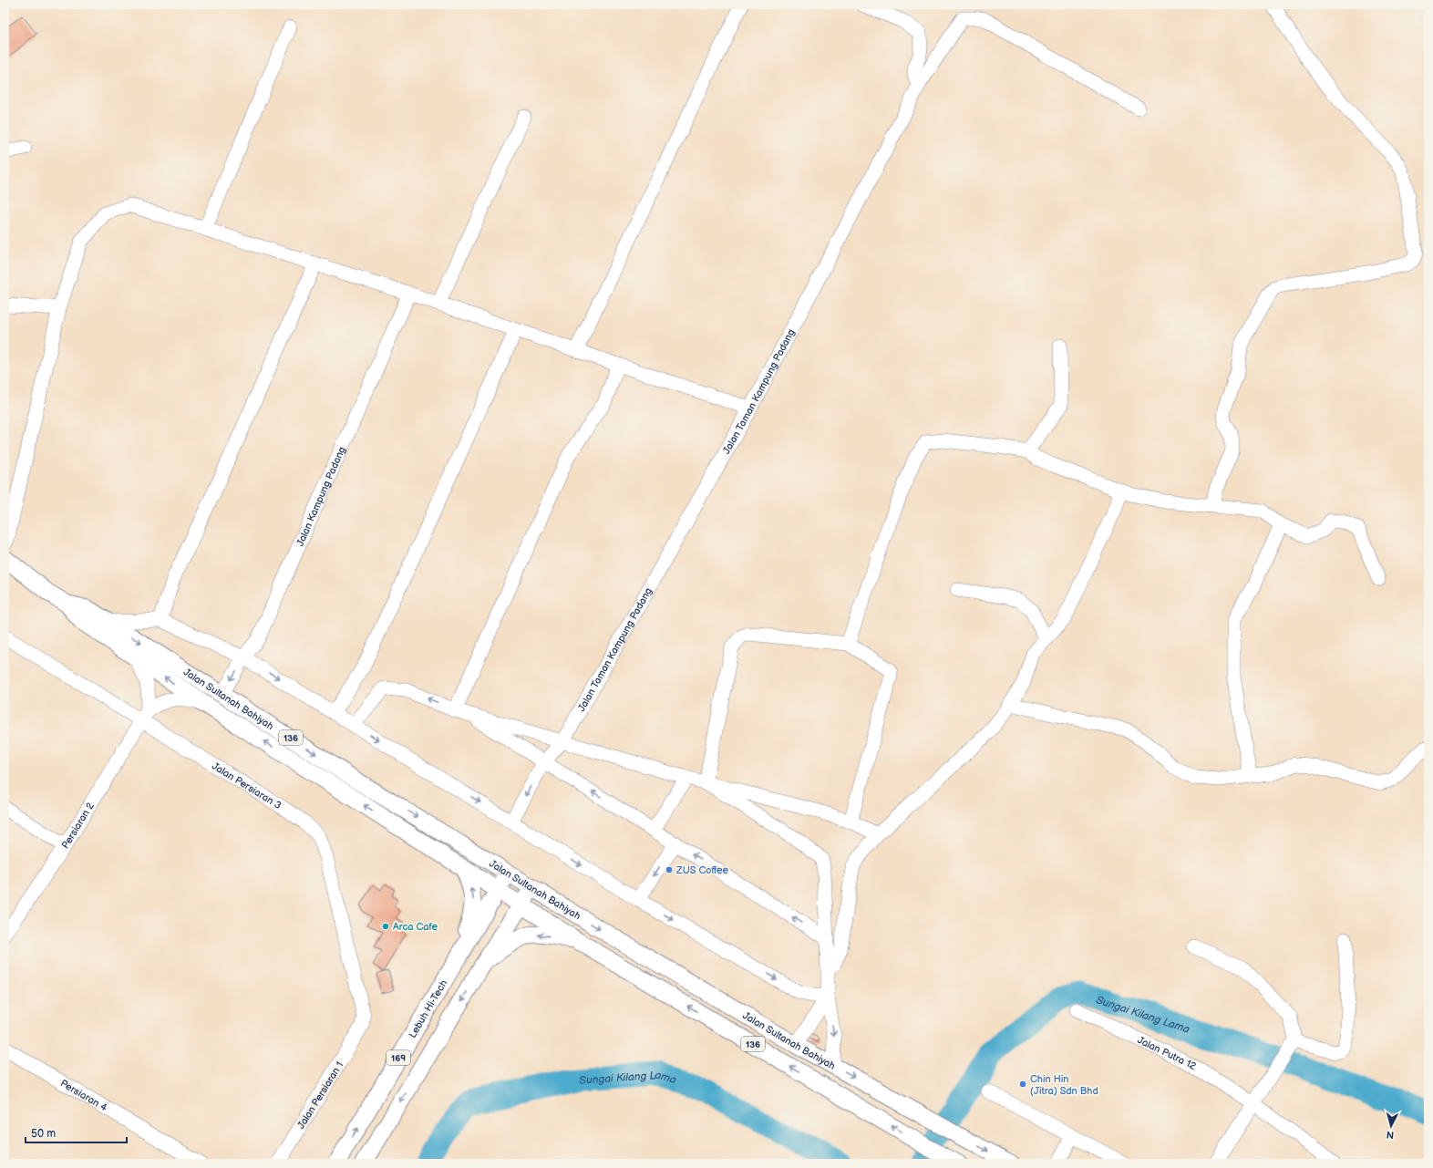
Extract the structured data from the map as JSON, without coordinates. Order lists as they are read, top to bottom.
{
  "streets": {
    "main road": [
      "Jalan Sultanah Bahiyah",
      "136",
      "Lebuh Hi-Tech",
      "169"
    ],
    "street": [
      "Jalan Taman Kampung Padang",
      "Jalan Kampung Padang",
      "Jalan Persiaran 3",
      "Persiaran 2",
      "Jalan Putra 12",
      "Persiaran 4",
      "Jalan Persiaran 1"
    ]
  },
  "crossings": [
    ["Jalan Kampung Padang", "Jalan Sultanah Bahiyah"],
    ["Jalan Sultanah Bahiyah", "Lebuh Hi-Tech"],
    ["Jalan Sultanah Bahiyah", "169"],
    ["Jalan Persiaran 3", "Persiaran 2"],
    ["Jalan Persiaran 3", "Jalan Persiaran 1"]
  ],
  "water": ["Sungai Kilang Lama"],
  "places": ["ZUS Coffee", "Arca Cafe", "Chin Hin (Jitra) Sdn Bhd"],
  "scale_bar": "50 m",
  "north": "bottom"
}
